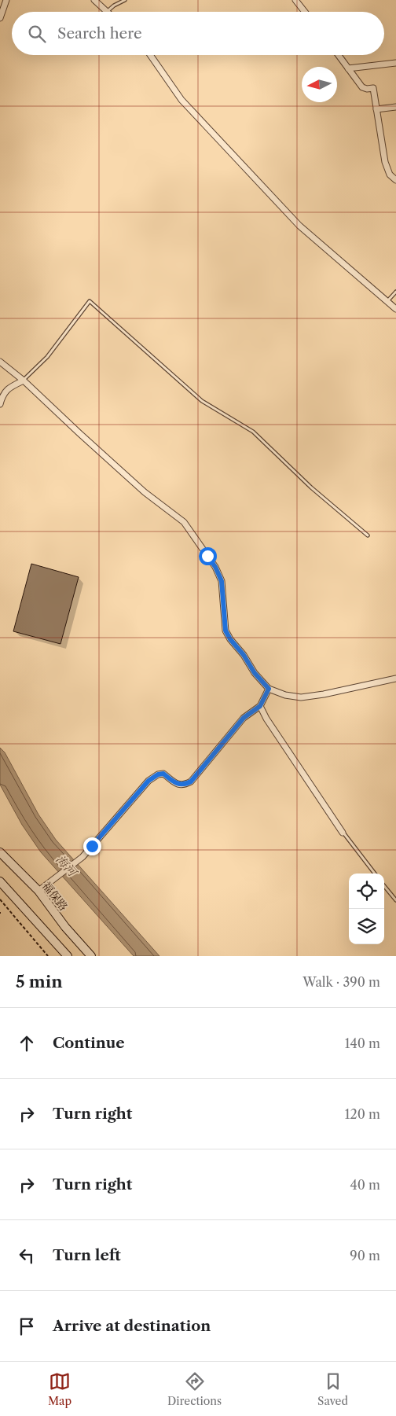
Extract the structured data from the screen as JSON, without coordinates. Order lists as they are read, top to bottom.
{
  "streets": {
    "main road": ["福保路"]
  },
  "water": ["海河"],
  "north": "left",
  "page": {
    "search": "Search here",
    "heading": ["5 min", "Walk · 390 m"],
    "list": [
      ["Continue", "140 m"],
      ["Turn right", "120 m"],
      ["Turn right", "40 m"],
      ["Turn left", "90 m"],
      "Arrive at destination"
    ],
    "nav": ["Map", "Directions", "Saved"]
  }
}
